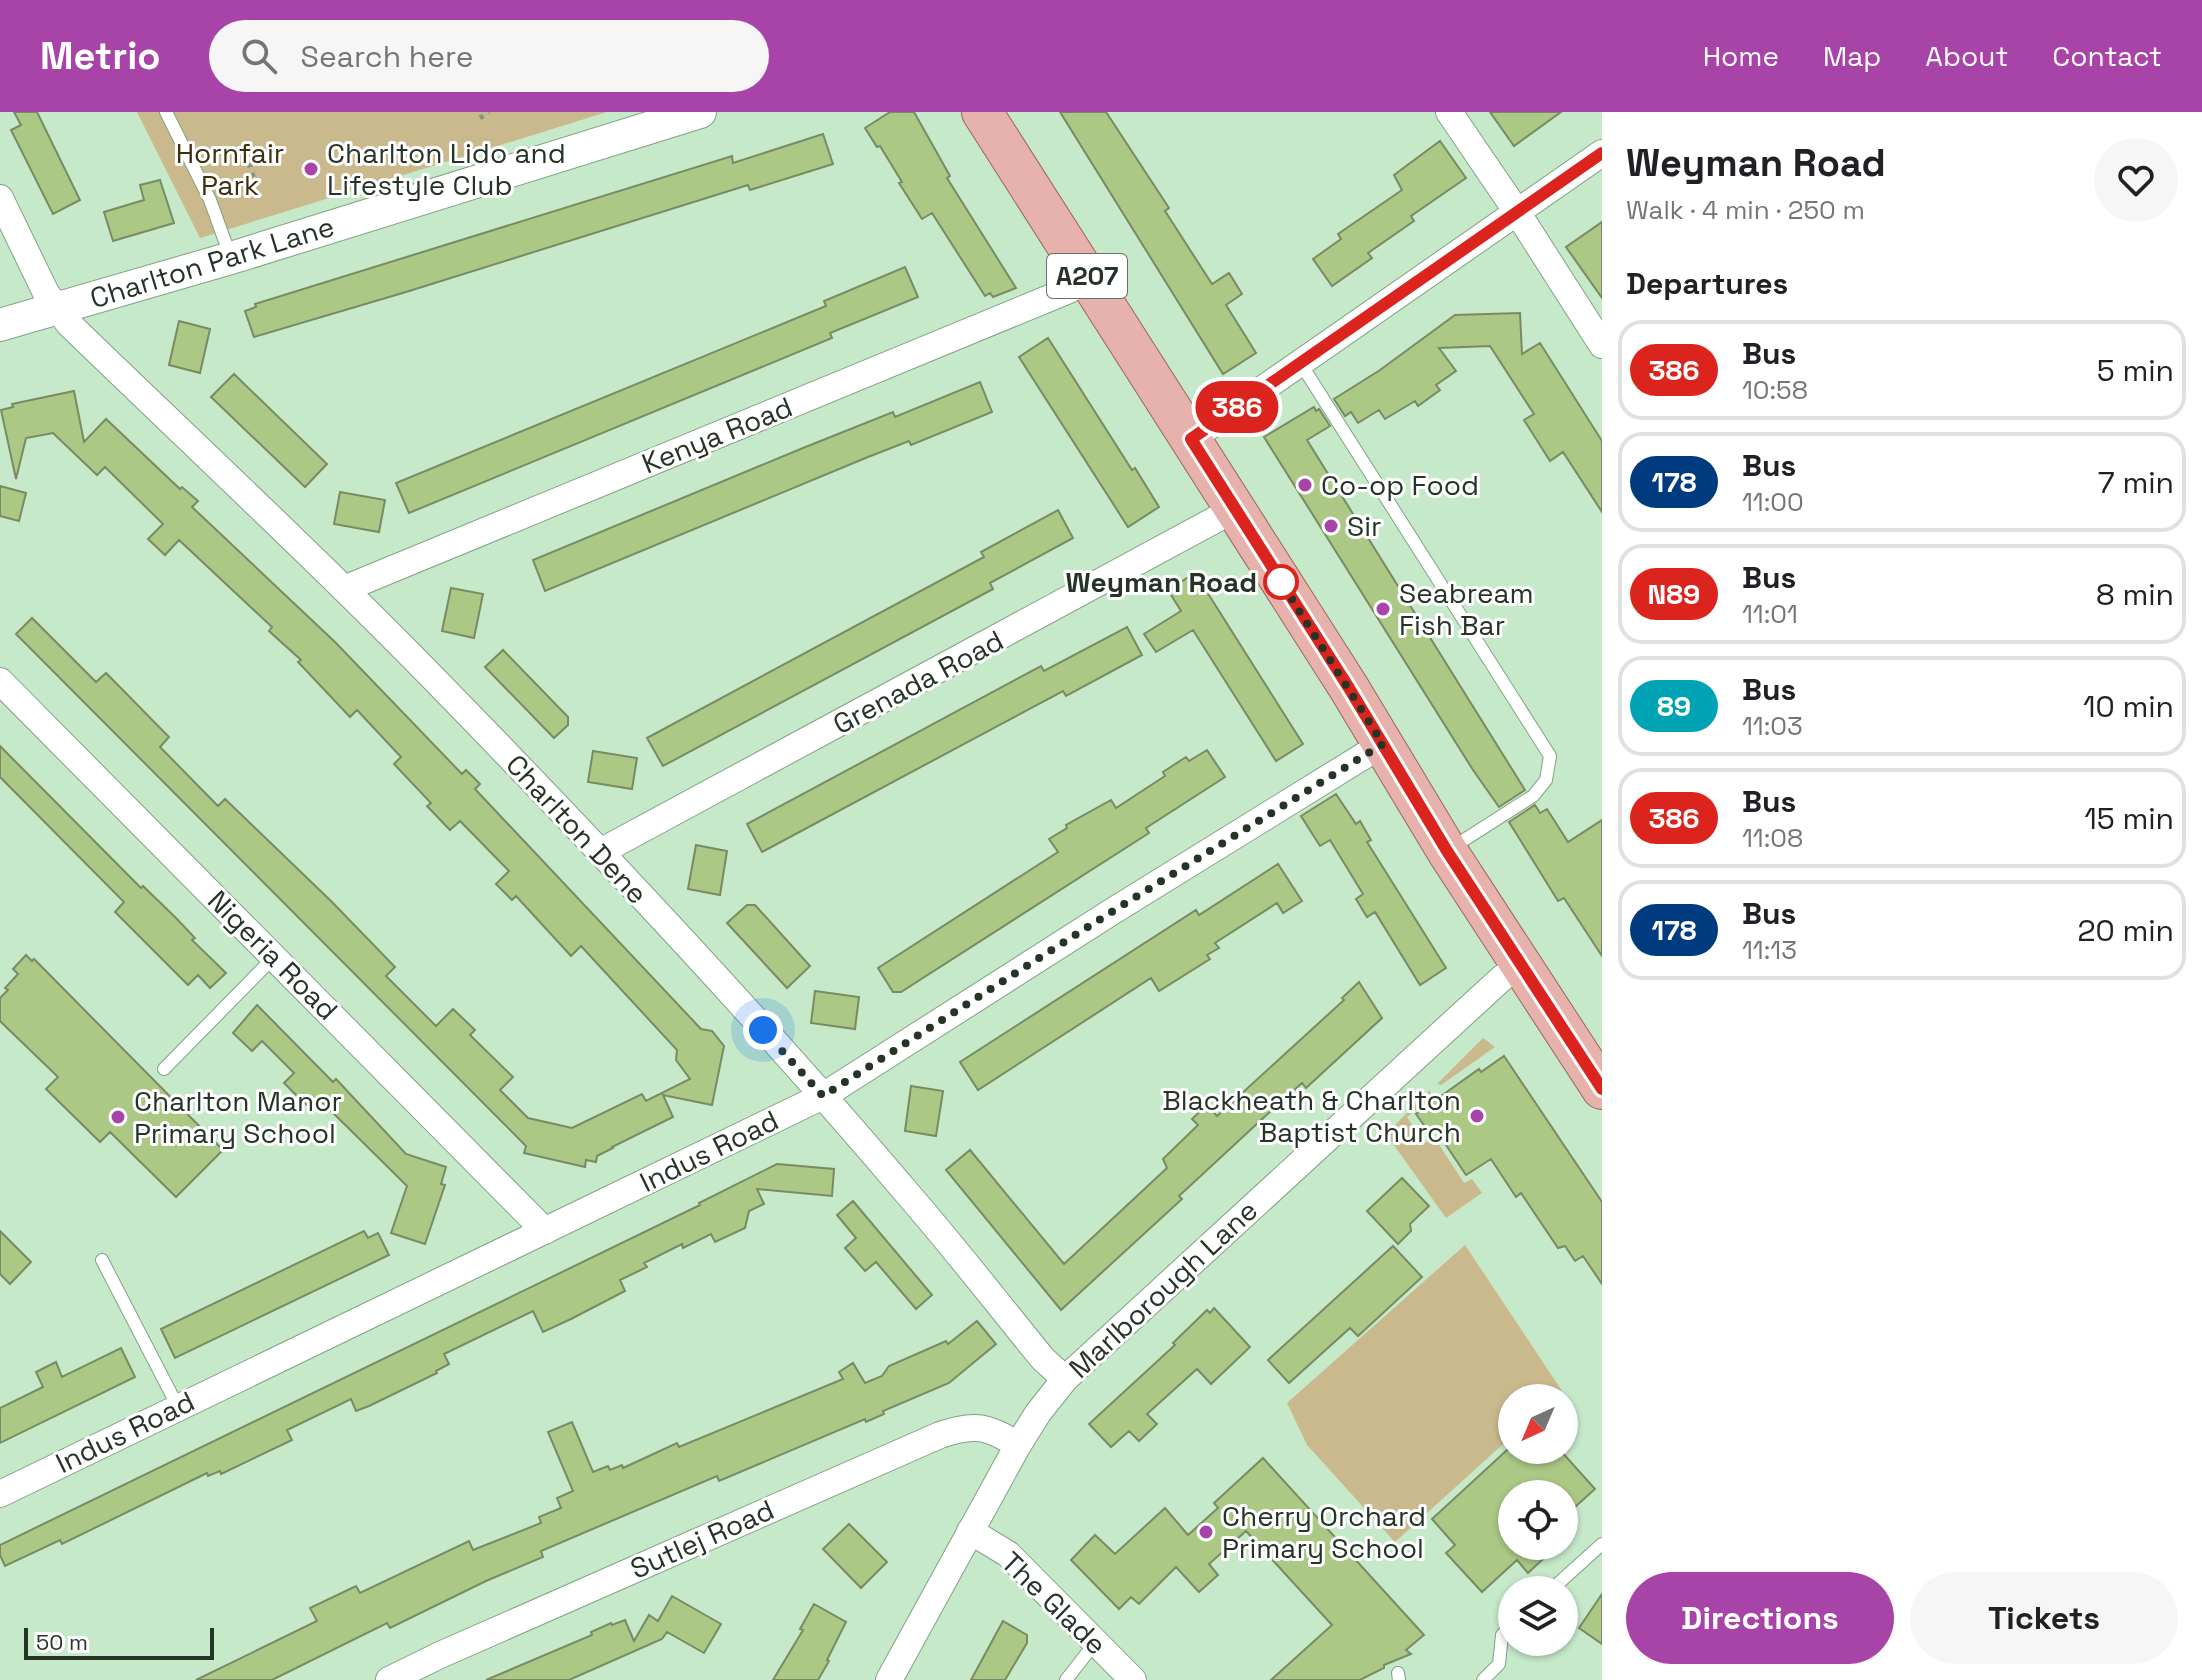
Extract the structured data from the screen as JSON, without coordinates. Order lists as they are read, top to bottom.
{
  "streets": {
    "main road": ["A207"],
    "street": [
      "Charlton Park Lane",
      "Kenya Road",
      "Grenada Road",
      "Charlton Dene",
      "Nigeria Road",
      "Indus Road",
      "Marlborough Lane",
      "Sutlej Road",
      "The Glade"
    ]
  },
  "crossings": [
    ["Charlton Park Lane", "Charlton Dene"],
    ["A207", "Kenya Road"],
    ["A207", "Grenada Road"],
    ["A207", "Indus Road"],
    ["A207", "Marlborough Lane"],
    ["Kenya Road", "Charlton Dene"],
    ["Grenada Road", "Charlton Dene"],
    ["Charlton Dene", "Indus Road"],
    ["Charlton Dene", "Marlborough Lane"],
    ["Nigeria Road", "Indus Road"],
    ["Marlborough Lane", "Sutlej Road"],
    ["Marlborough Lane", "The Glade"]
  ],
  "parks": ["Hornfair Park"],
  "places": [
    "Charlton Lido and Lifestyle Club",
    "Co-op Food",
    "Sir",
    "Weyman Road",
    "Seabream Fish Bar",
    "Blackheath & Charlton Baptist Church",
    "Charlton Manor Primary School",
    "Cherry Orchard Primary School"
  ],
  "lines": ["bus line 386"],
  "scale_bar": "50 m",
  "north": "bottom left",
  "page": {
    "header": "Metrio",
    "search": "Search here",
    "nav": [
      "Home",
      "Map",
      "About",
      "Contact"
    ],
    "on_map": "386",
    "heading": [
      ["Weyman Road", "Walk · 4 min · 250 m"],
      "Departures"
    ],
    "list": [
      {
        "mark": "386",
        "name": "Bus",
        "note": "10:58",
        "value": "5 min"
      },
      {
        "mark": "178",
        "name": "Bus",
        "note": "11:00",
        "value": "7 min"
      },
      {
        "mark": "N89",
        "name": "Bus",
        "note": "11:01",
        "value": "8 min"
      },
      {
        "mark": "89",
        "name": "Bus",
        "note": "11:03",
        "value": "10 min"
      },
      {
        "mark": "386",
        "name": "Bus",
        "note": "11:08",
        "value": "15 min"
      },
      {
        "mark": "178",
        "name": "Bus",
        "note": "11:13",
        "value": "20 min"
      }
    ],
    "buttons": ["Directions", "Tickets"],
    "scale": "50 m"
  }
}
